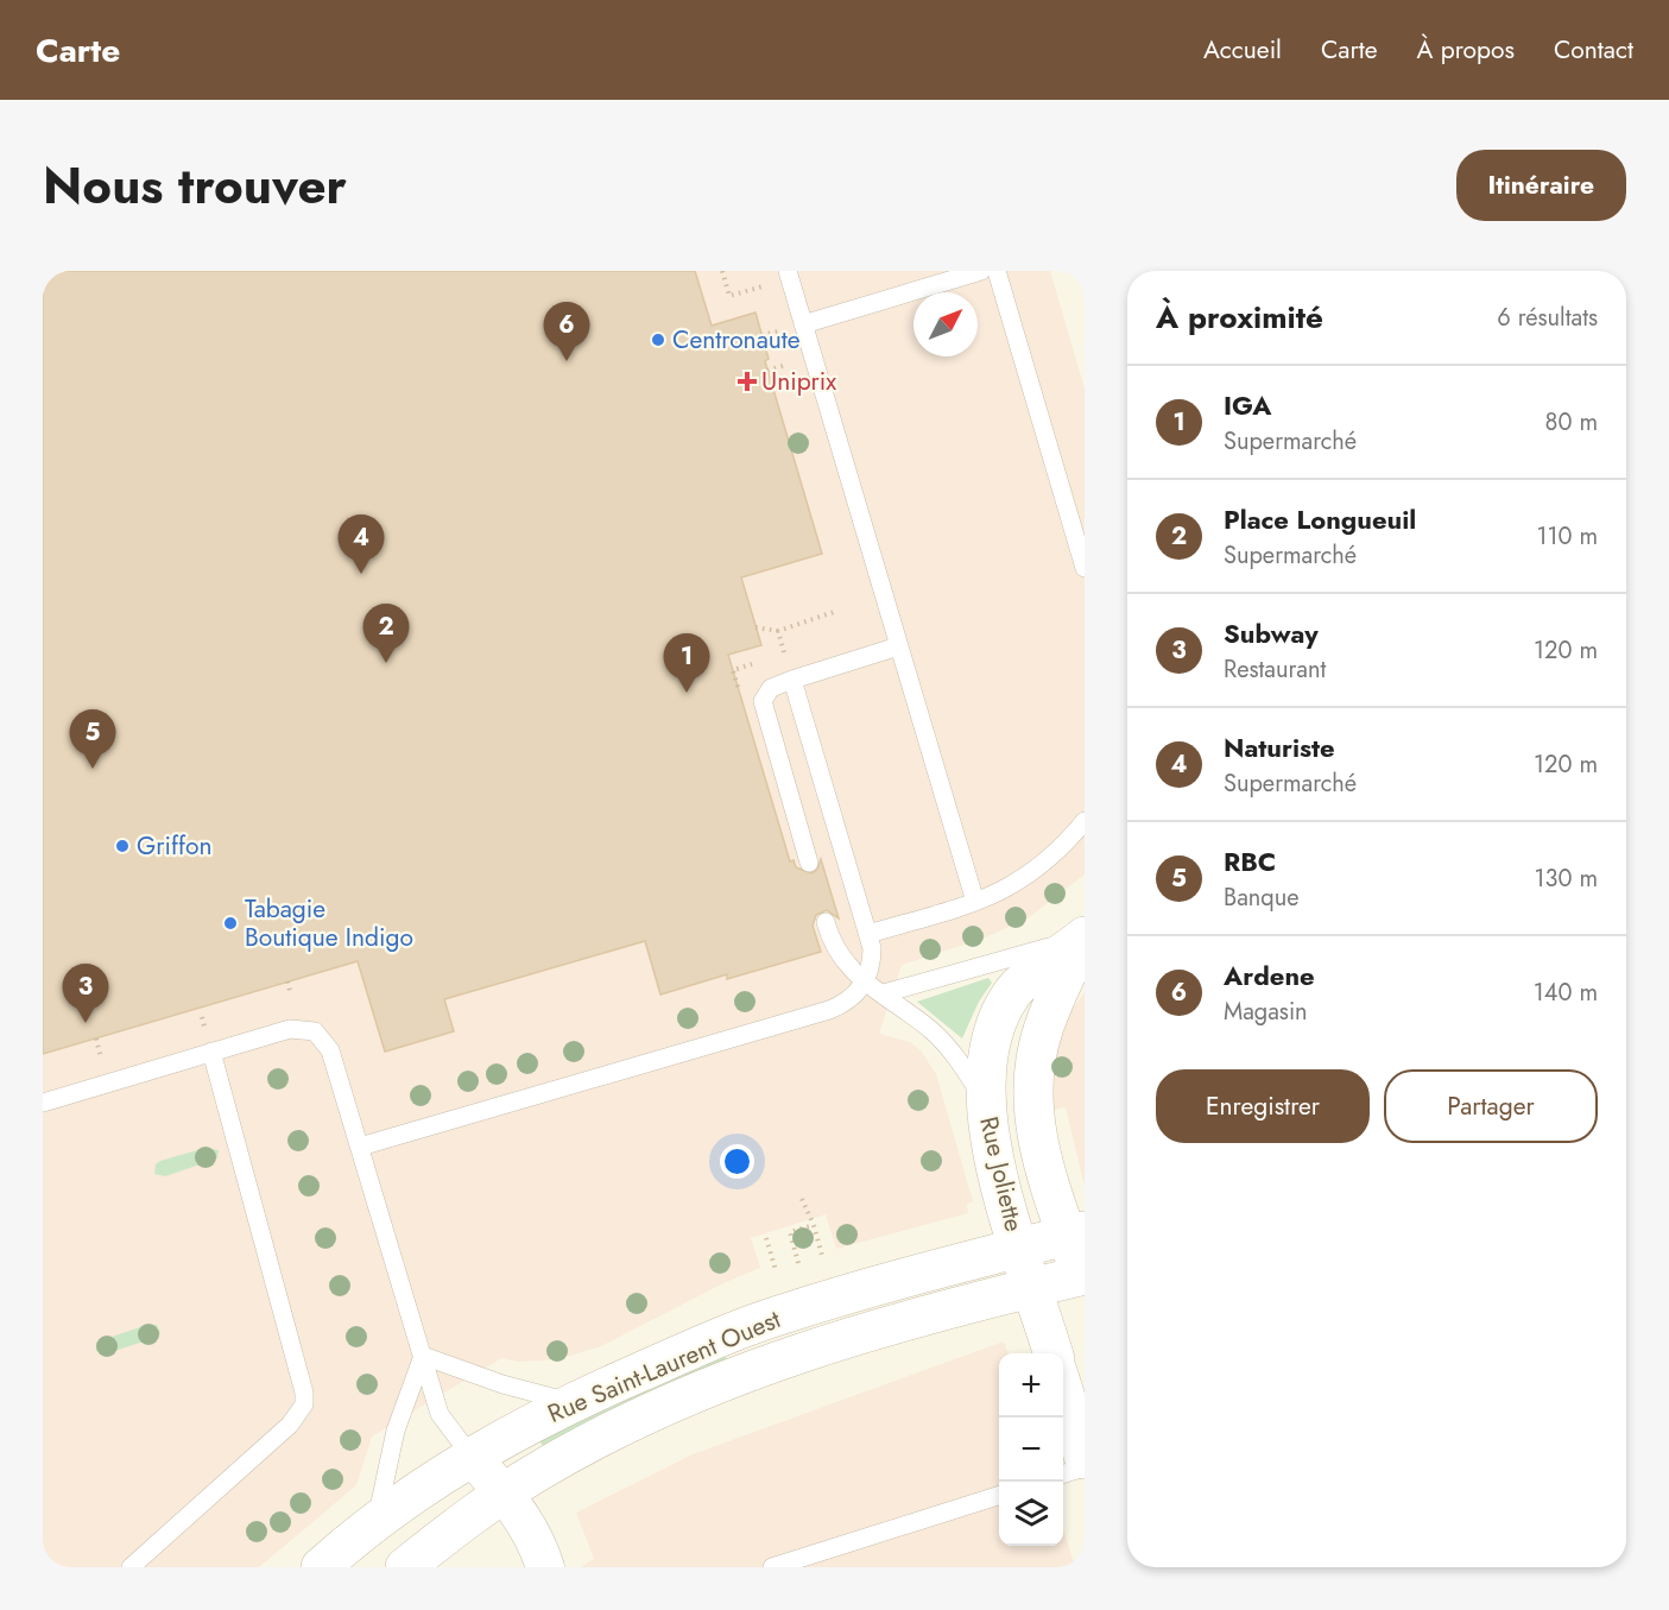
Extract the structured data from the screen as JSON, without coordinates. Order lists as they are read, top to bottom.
{
  "streets": {
    "street": ["Rue Joliette", "Rue Saint-Laurent Ouest"]
  },
  "crossings": [
    ["Rue Joliette", "Rue Saint-Laurent Ouest"]
  ],
  "places": {
    "other": ["Centronaute", "Griffon", "Tabagie Boutique Indigo"],
    "health": ["Uniprix"]
  },
  "north": "top right",
  "page": {
    "header": "Carte",
    "nav": [
      "Accueil",
      "Carte",
      "À propos",
      "Contact"
    ],
    "title": "Nous trouver",
    "buttons": [
      "Itinéraire",
      ["Enregistrer", "Partager"]
    ],
    "heading": ["À proximité", "6 résultats"],
    "pins": [
      "6",
      "4",
      "2",
      "1",
      "5",
      "3"
    ],
    "list": [
      {
        "mark": "1",
        "name": "IGA",
        "note": "Supermarché",
        "value": "80 m"
      },
      {
        "mark": "2",
        "name": "Place Longueuil",
        "note": "Supermarché",
        "value": "110 m"
      },
      {
        "mark": "3",
        "name": "Subway",
        "note": "Restaurant",
        "value": "120 m"
      },
      {
        "mark": "4",
        "name": "Naturiste",
        "note": "Supermarché",
        "value": "120 m"
      },
      {
        "mark": "5",
        "name": "RBC",
        "note": "Banque",
        "value": "130 m"
      },
      {
        "mark": "6",
        "name": "Ardene",
        "note": "Magasin",
        "value": "140 m"
      }
    ],
    "map_buttons": ["+", "−"]
  }
}
